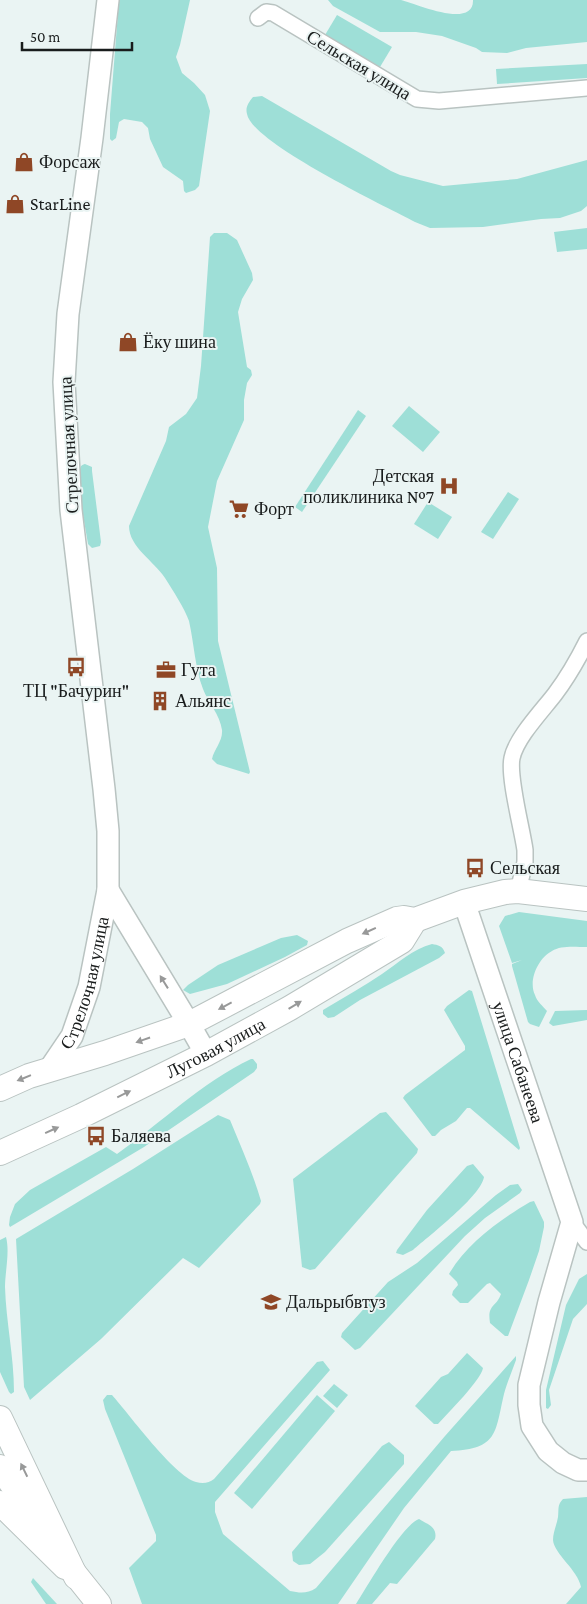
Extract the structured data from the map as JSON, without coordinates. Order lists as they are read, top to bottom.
{
  "streets": {
    "main road": ["Стрелочная улица", "Луговая улица", "улица Сабанеева"],
    "street": ["Сельская улица"]
  },
  "crossings": [
    ["Стрелочная улица", "Луговая улица"],
    ["Луговая улица", "улица Сабанеева"]
  ],
  "places": {
    "shop": ["Форсаж", "StarLine", "Ёку шина"],
    "hospital": ["Детская поликлиника №7"],
    "supermarket": ["Форт"],
    "bus stop": ["ТЦ \"Бачурин\"", "Сельская", "Баляева"],
    "office": ["Гута"],
    "building": ["Альянс"],
    "school or university": ["Дальрыбвтуз"]
  },
  "scale_bar": "50 m"
}
